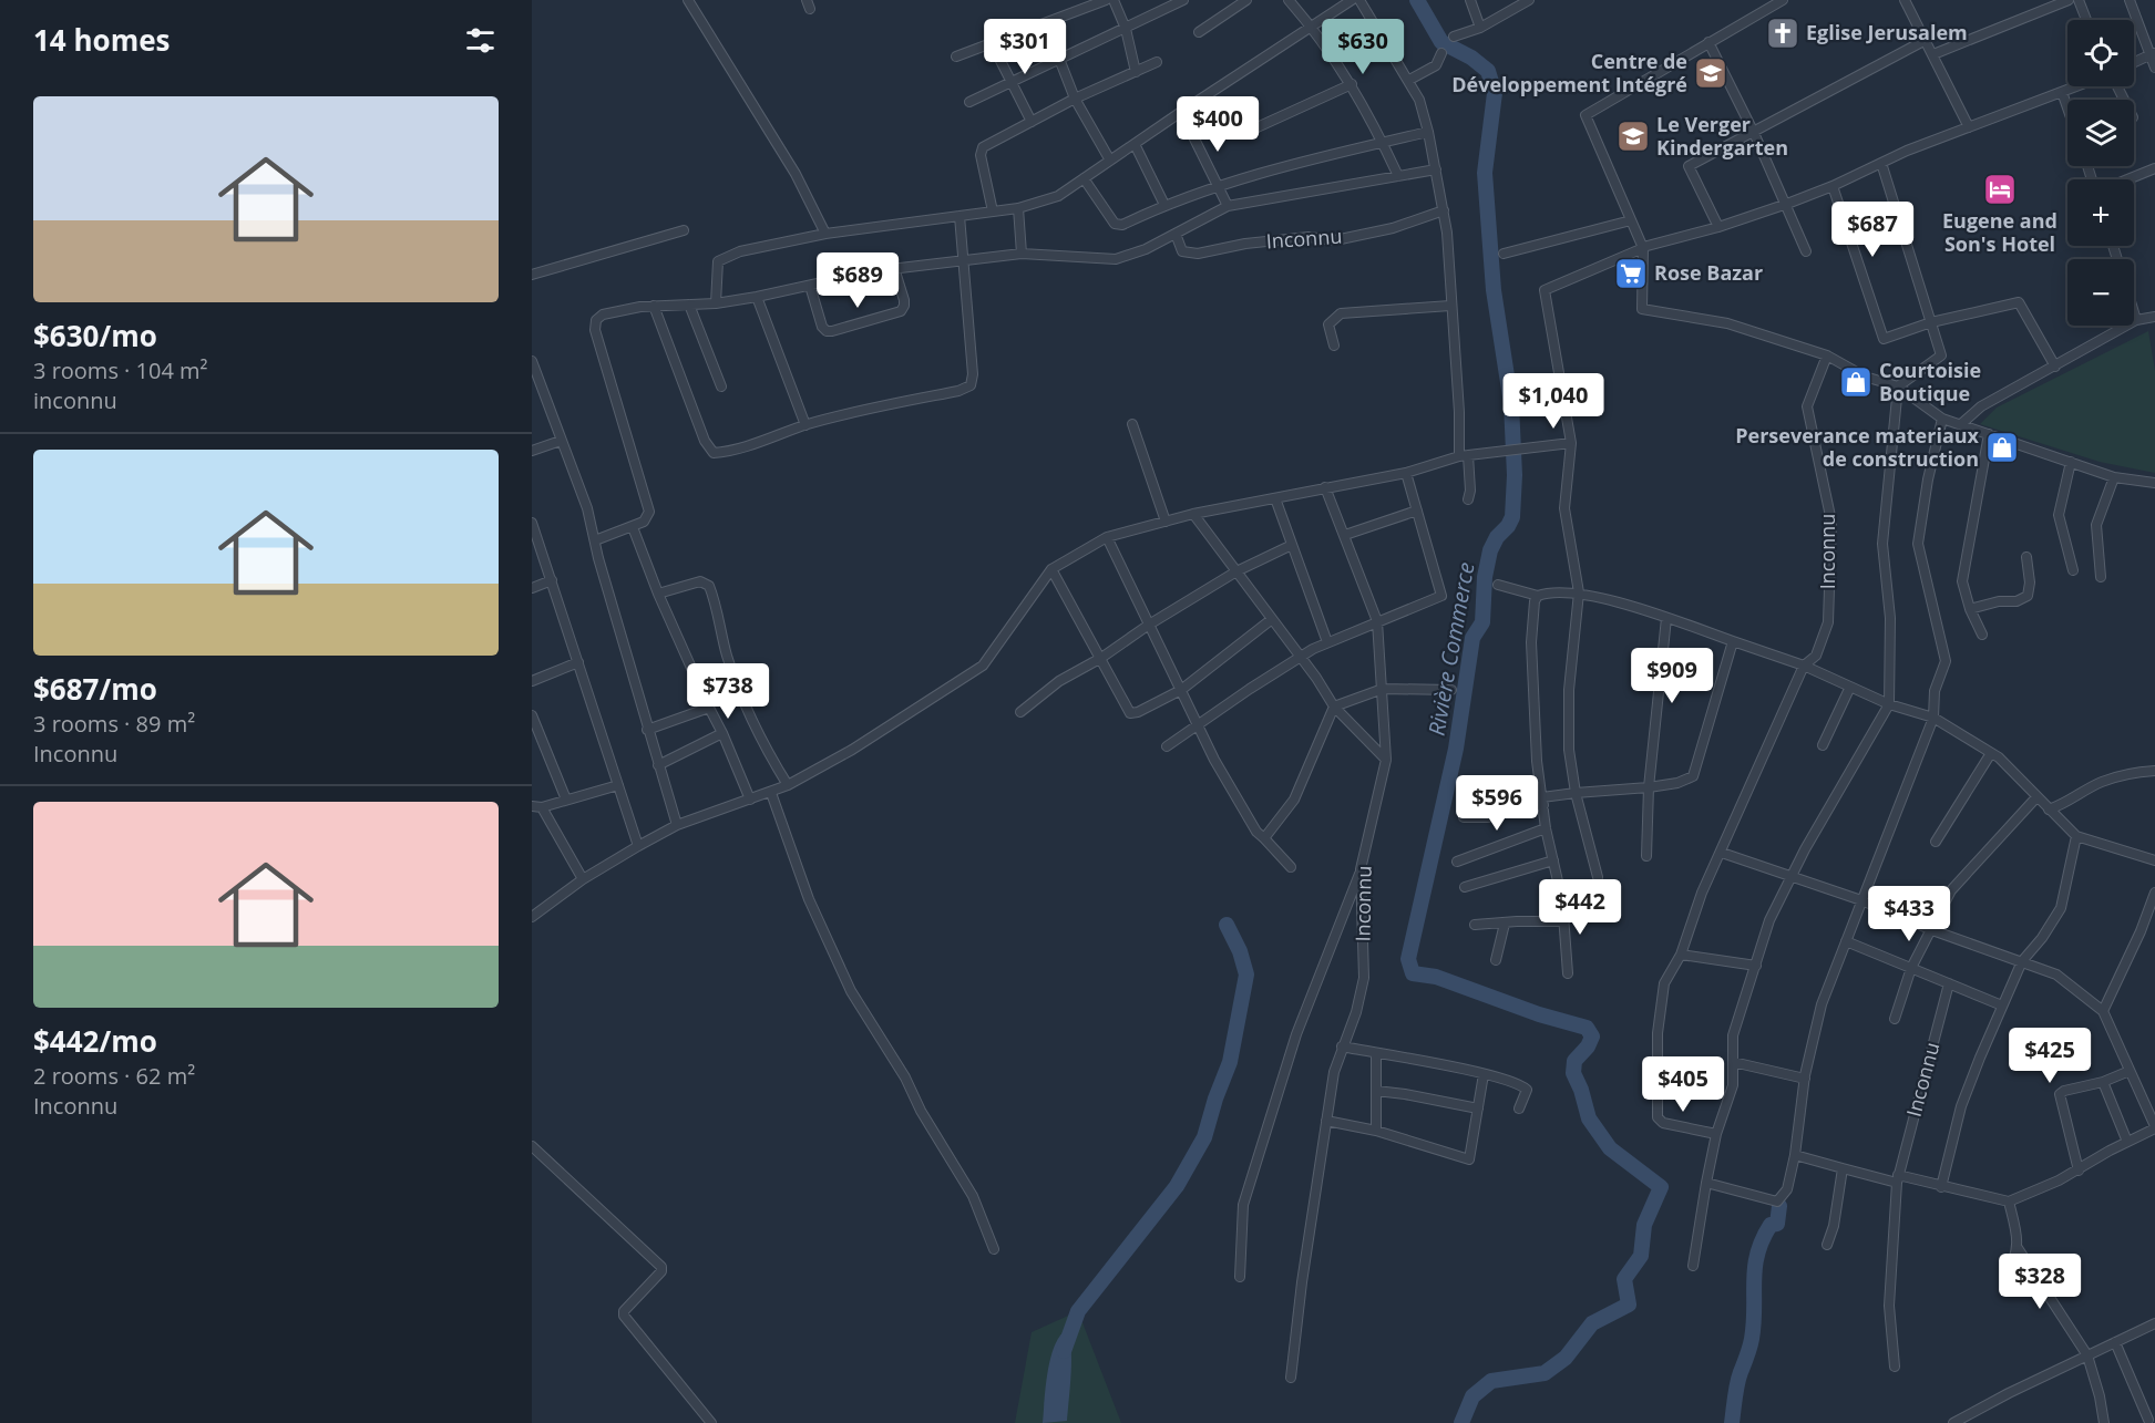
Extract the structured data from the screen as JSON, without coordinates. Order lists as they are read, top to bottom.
{
  "streets": {
    "street": ["Inconnu"]
  },
  "water": ["Rivière Commerce"],
  "places": {
    "church": ["Eglise Jerusalem"],
    "school or university": ["Centre de Développement Intégré", "Le Verger Kindergarten"],
    "hotel": ["Eugene and Son's Hotel"],
    "supermarket": ["Rose Bazar"],
    "shop": ["Courtoisie Boutique", "Perseverance materiaux de construction"]
  },
  "page": {
    "heading": "14 homes",
    "price": [
      "$301",
      "$630",
      "$400",
      "$687",
      "$689",
      "$1,040",
      "$909",
      "$738",
      "$596",
      "$442",
      "$433",
      "$425",
      "$405",
      "$328"
    ],
    "map_buttons": ["+", "−"],
    "list": [
      {
        "name": "$630/mo",
        "note": "3 rooms · 104 m² · inconnu"
      },
      {
        "name": "$687/mo",
        "note": "3 rooms · 89 m² · Inconnu"
      },
      {
        "name": "$442/mo",
        "note": "2 rooms · 62 m² · Inconnu"
      }
    ]
  }
}
